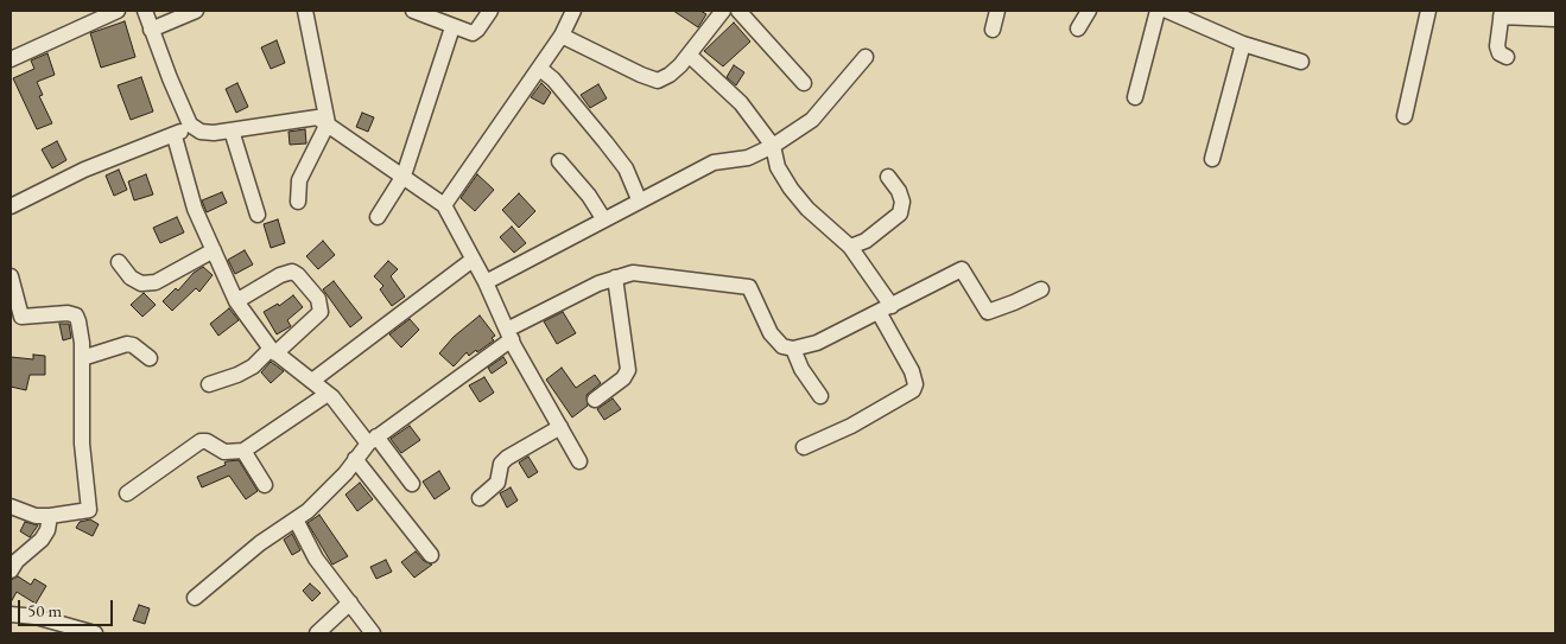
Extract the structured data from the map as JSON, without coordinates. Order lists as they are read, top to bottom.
{
  "scale_bar": "50 m"
}
